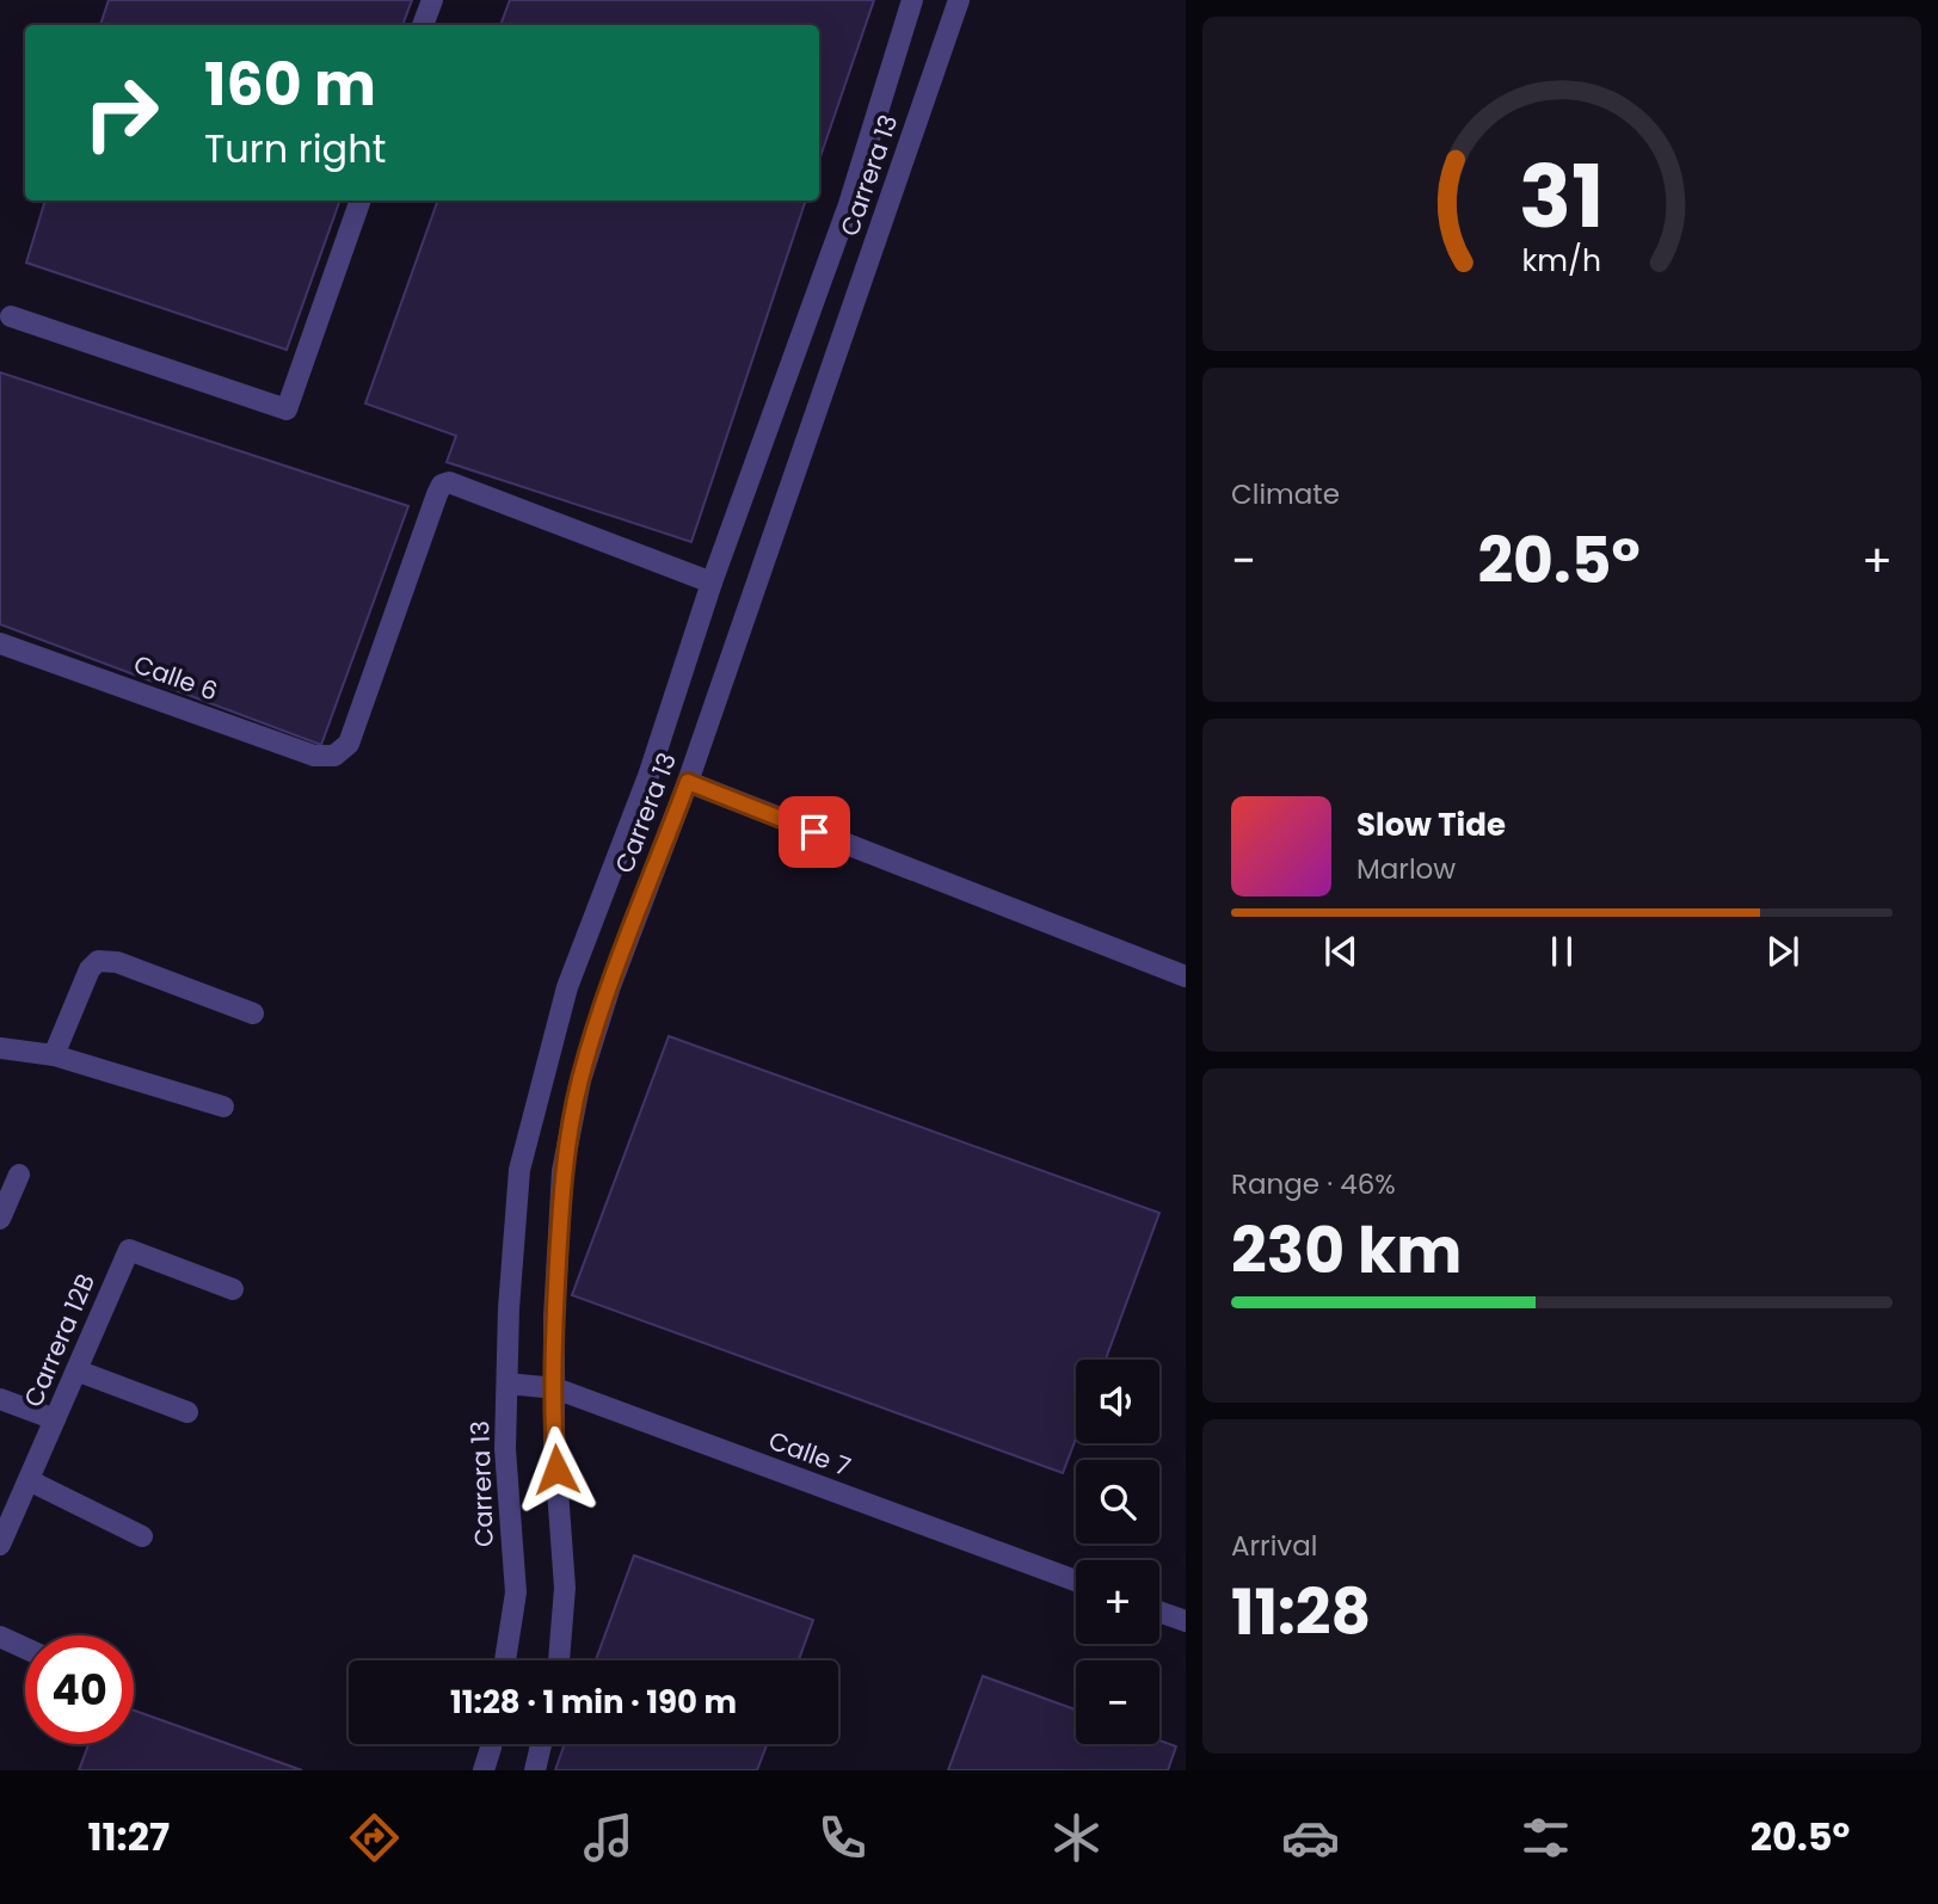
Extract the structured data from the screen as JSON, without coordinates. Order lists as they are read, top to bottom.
{
  "streets": {
    "street": [
      "Carrera 13",
      "Calle 6",
      "Carrera 12B",
      "Calle 7"
    ]
  },
  "crossings": [
    ["Carrera 13", "Calle 6"],
    ["Carrera 13", "Calle 7"]
  ],
  "page": {
    "turn": ["160 m", "Turn right"],
    "tile": [
      "Climate",
      ["Range · 46%", "230 km"],
      ["Arrival", "11:28"]
    ],
    "heat": ["−", "20.5°", "+"],
    "song": ["Slow Tide", "Marlow"],
    "map_buttons": ["+", "−"],
    "limit": "40",
    "trip": "11:28 · 1 min · 190 m",
    "tabs": ["11:27", "20.5°"],
    "gauge": ["31", "km/h"]
  }
}
